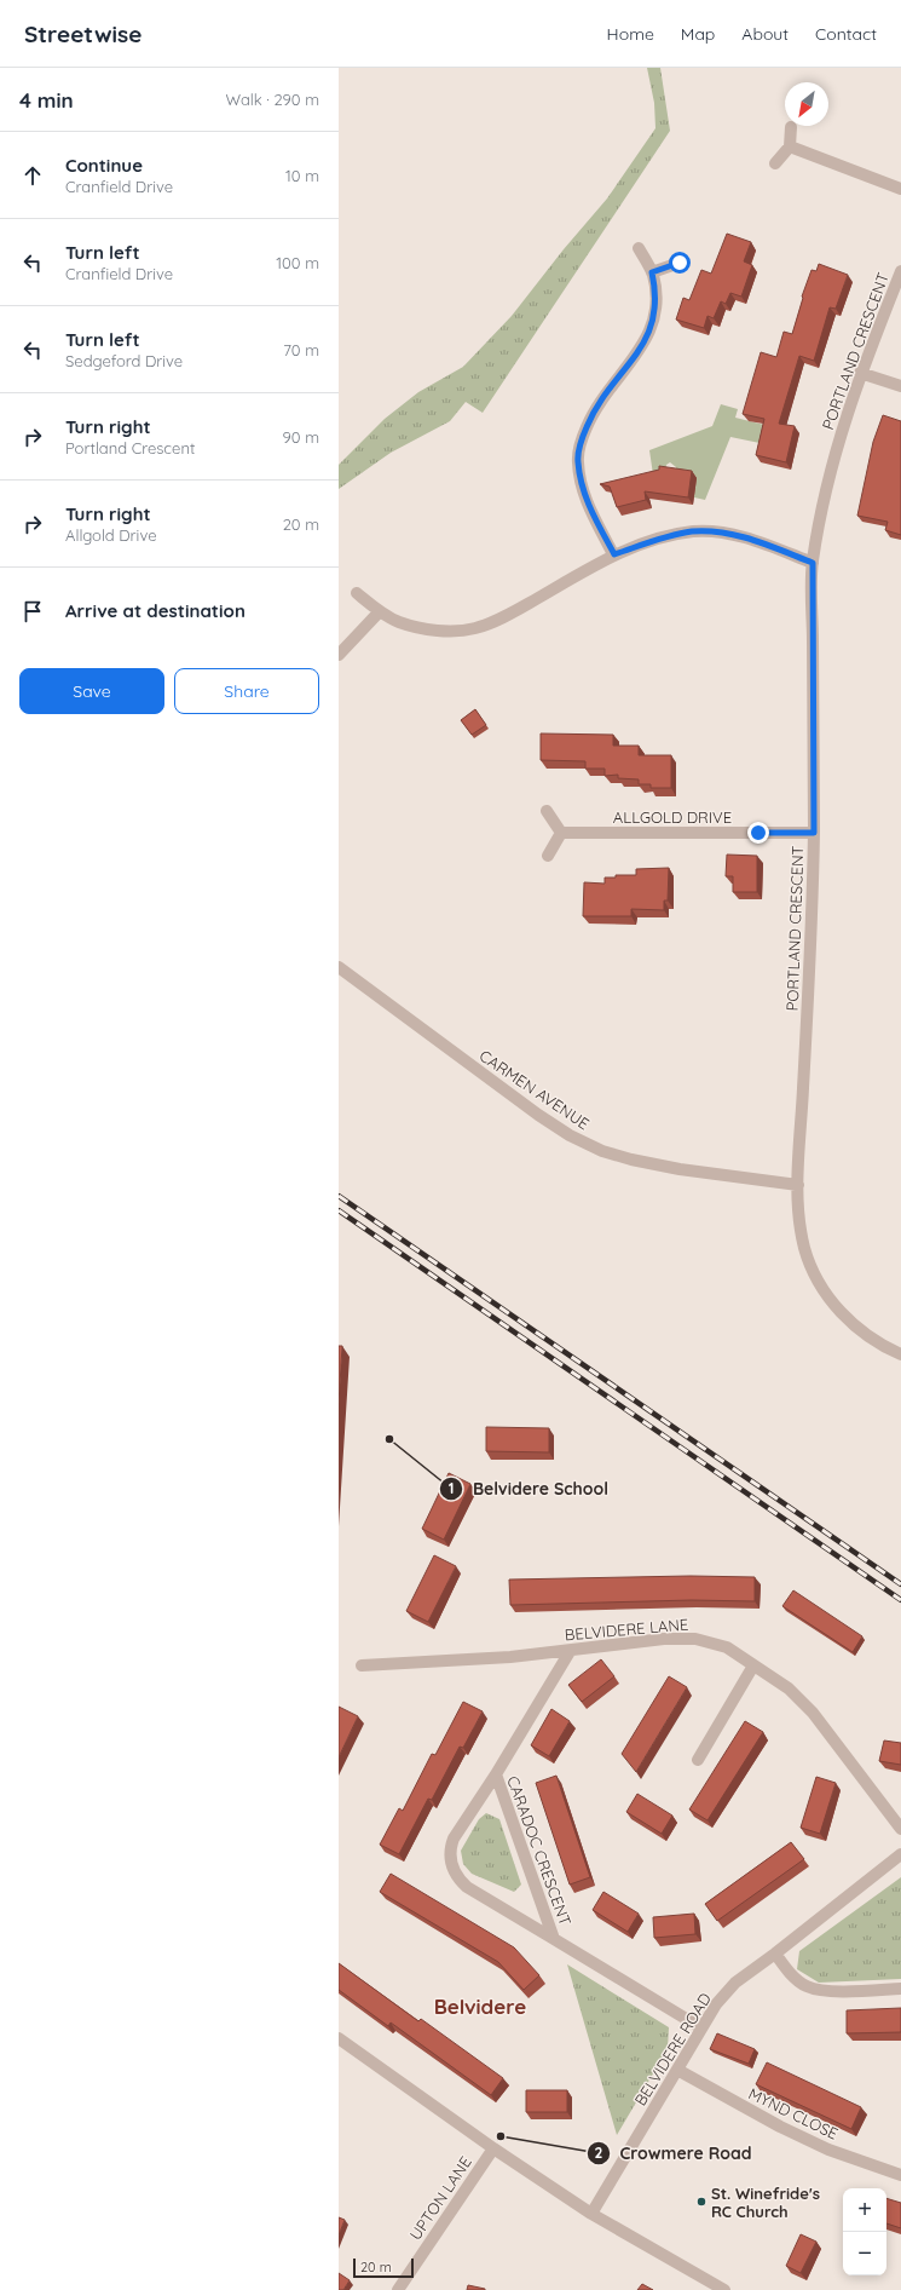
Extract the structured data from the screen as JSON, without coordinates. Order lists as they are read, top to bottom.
{
  "streets": {
    "street": [
      "PORTLAND CRESCENT",
      "ALLGOLD DRIVE",
      "CARMEN AVENUE",
      "BELVIDERE LANE",
      "CARADOC CRESCENT",
      "BELVIDERE ROAD",
      "MYND CLOSE",
      "UPTON LANE"
    ]
  },
  "crossings": [
    ["PORTLAND CRESCENT", "ALLGOLD DRIVE"],
    ["PORTLAND CRESCENT", "CARMEN AVENUE"],
    ["BELVIDERE LANE", "CARADOC CRESCENT"],
    ["CARADOC CRESCENT", "BELVIDERE ROAD"],
    ["BELVIDERE ROAD", "MYND CLOSE"]
  ],
  "districts": ["Belvidere"],
  "places": ["Belvidere School", "Crowmere Road", "St. Winefride's RC Church"],
  "scale_bar": "20 m",
  "north": "bottom left",
  "page": {
    "header": "Streetwise",
    "nav": [
      "Home",
      "Map",
      "About",
      "Contact"
    ],
    "heading": ["4 min", "Walk · 290 m"],
    "list": [
      ["Continue", "Cranfield Drive", "10 m"],
      ["Turn left", "Cranfield Drive", "100 m"],
      ["Turn left", "Sedgeford Drive", "70 m"],
      ["Turn right", "Portland Crescent", "90 m"],
      ["Turn right", "Allgold Drive", "20 m"],
      "Arrive at destination"
    ],
    "buttons": ["Save", "Share"],
    "map_buttons": ["+", "−"],
    "scale": "20 m"
  }
}
